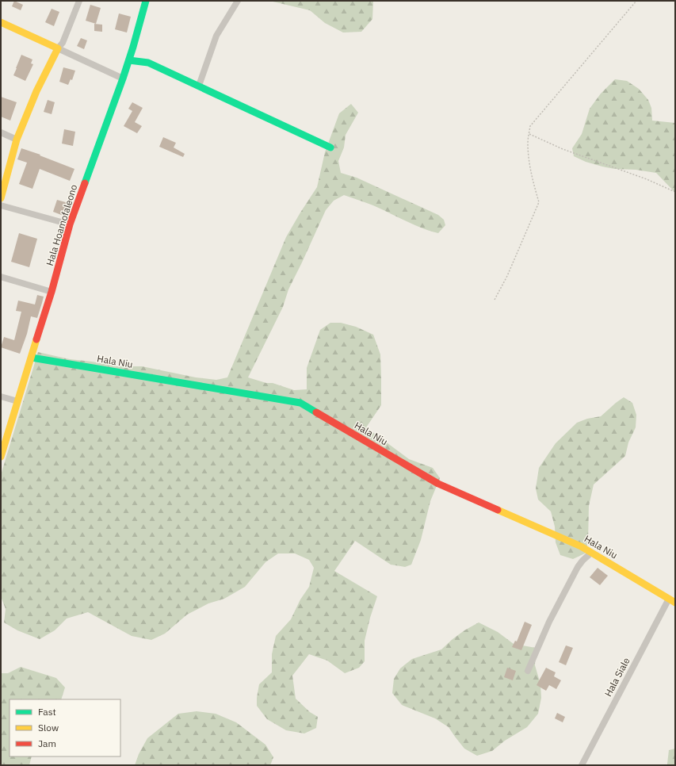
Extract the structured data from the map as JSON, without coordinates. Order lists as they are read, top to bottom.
{
  "streets": {
    "street": ["Hala Hoamofaleono", "Hala Niu", "Hala Siale"]
  },
  "crossings": [
    ["Hala Hoamofaleono", "Hala Niu"],
    ["Hala Niu", "Hala Siale"]
  ],
  "legend": ["Fast", "Slow", "Jam"]
}
